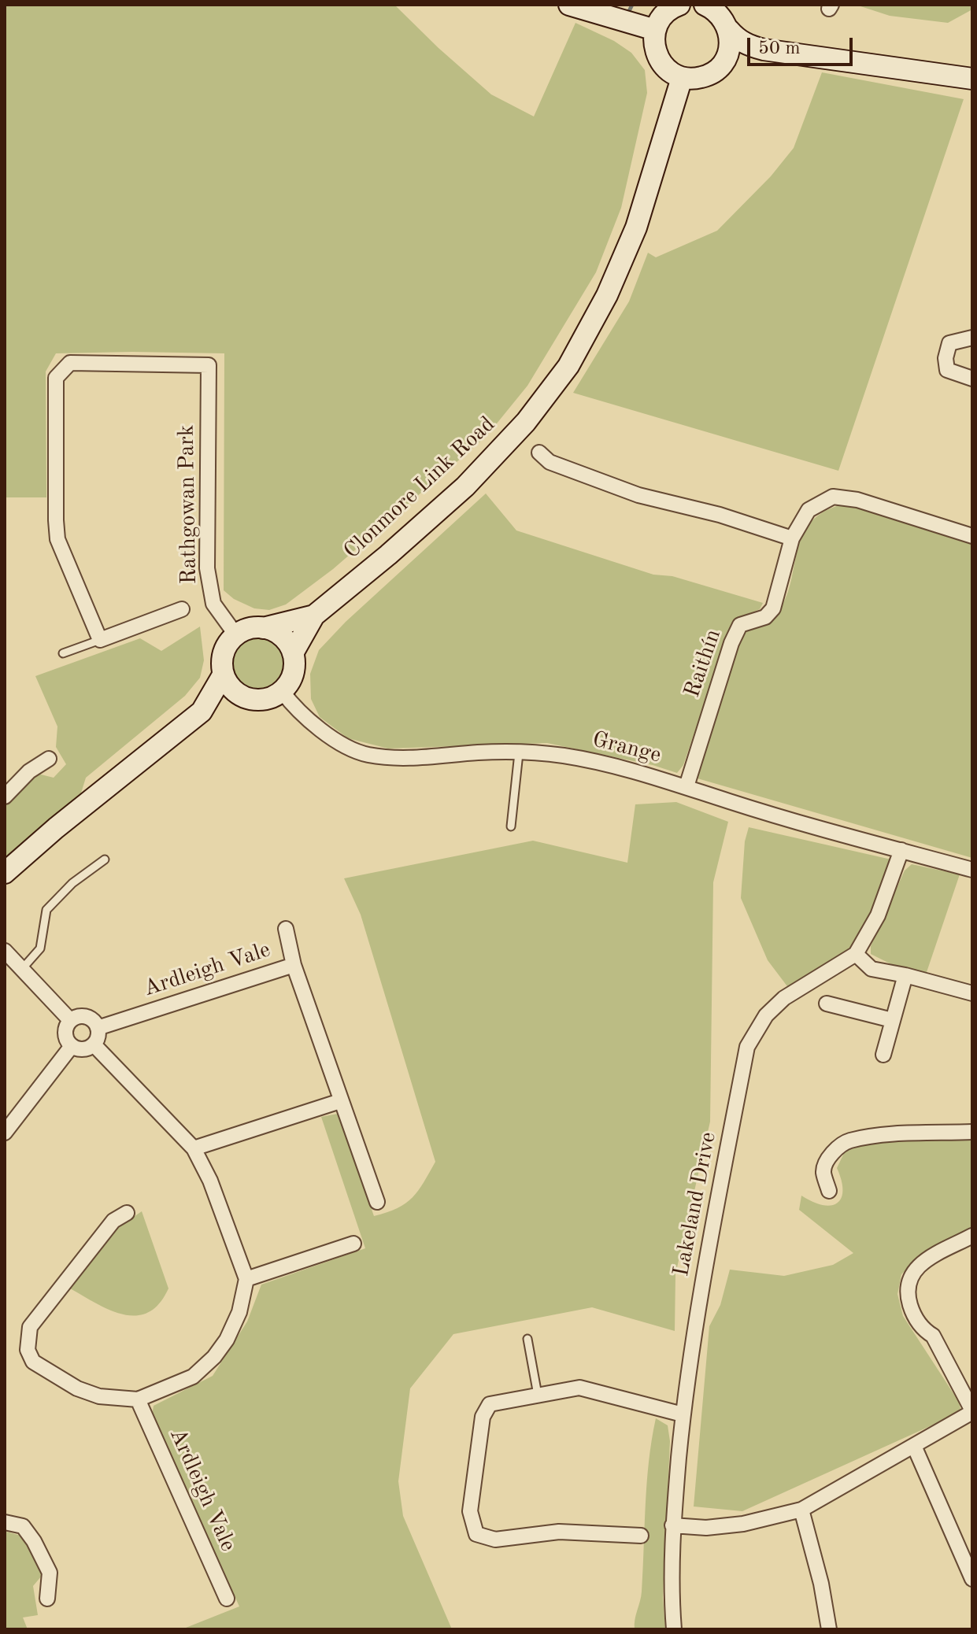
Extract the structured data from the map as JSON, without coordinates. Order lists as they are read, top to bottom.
{
  "streets": {
    "main road": ["Clonmore Link Road"],
    "street": [
      "Rathgowan Park",
      "Raithín",
      "Grange",
      "Ardleigh Vale",
      "Lakeland Drive"
    ]
  },
  "crossings": [
    ["Clonmore Link Road", "Rathgowan Park"],
    ["Clonmore Link Road", "Grange"],
    ["Rathgowan Park", "Grange"],
    ["Raithín", "Grange"],
    ["Grange", "Lakeland Drive"]
  ],
  "scale_bar": "50 m"
}
